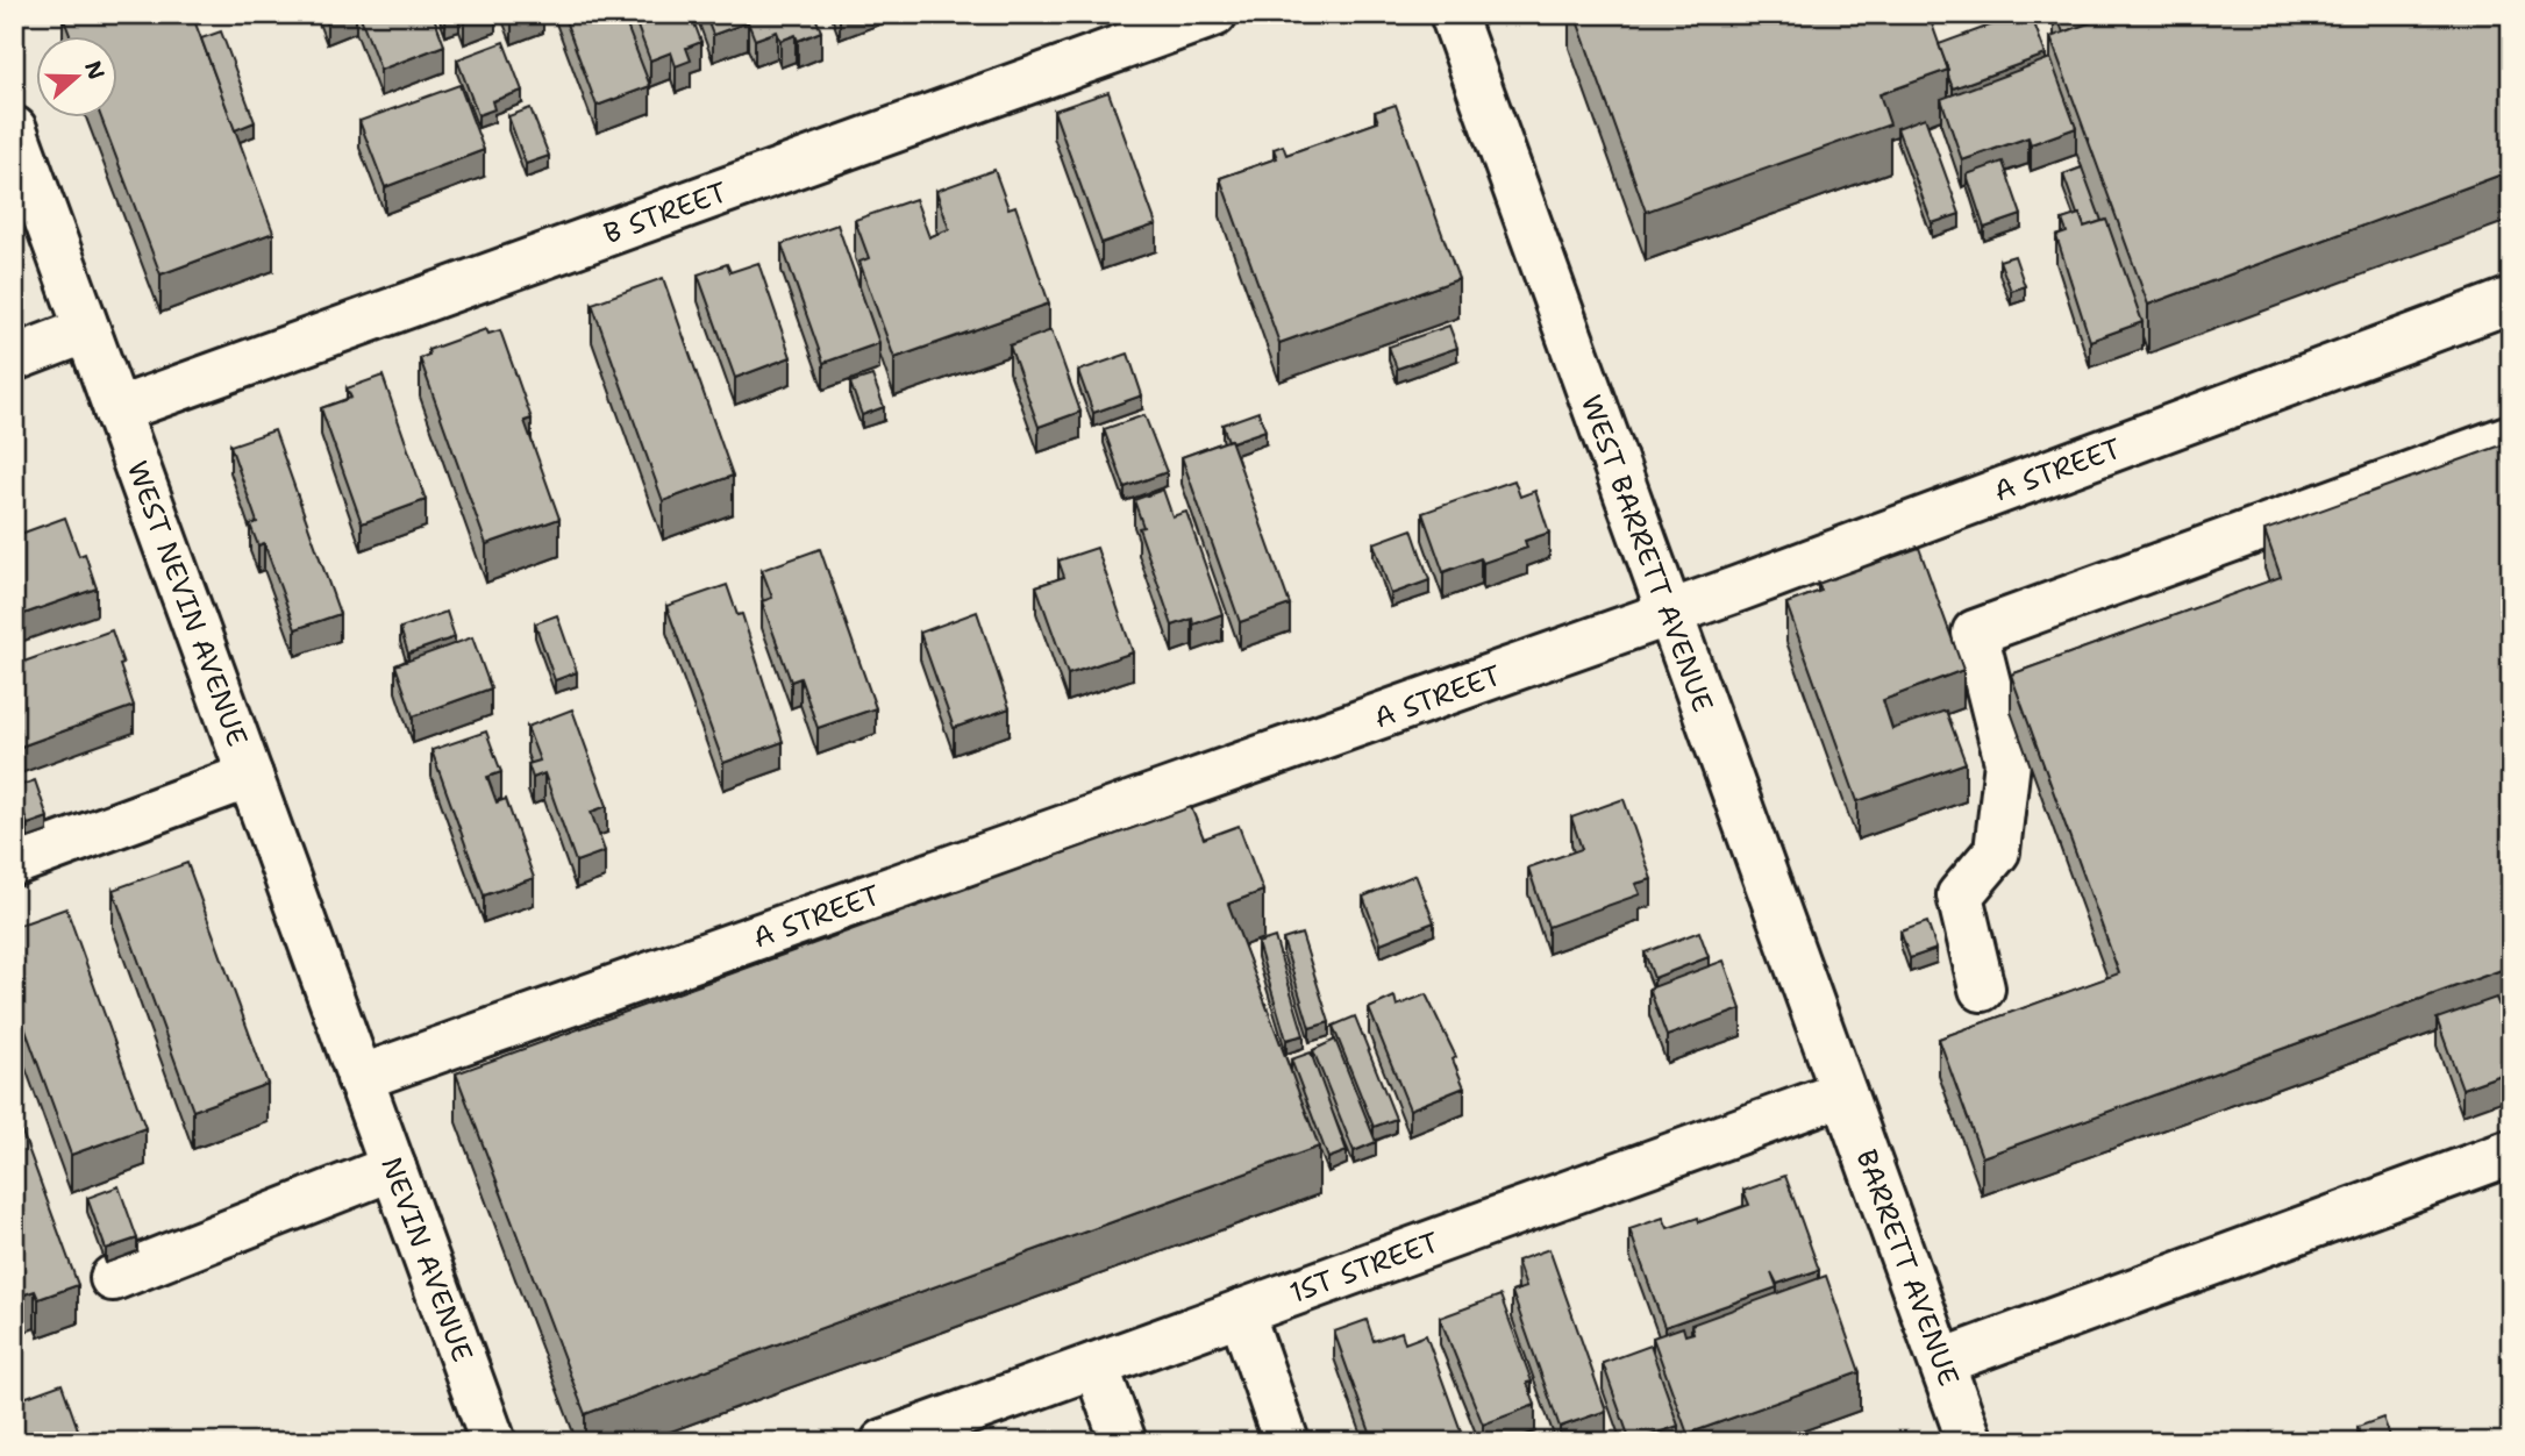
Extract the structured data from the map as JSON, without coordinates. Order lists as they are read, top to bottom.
{
  "streets": {
    "street": [
      "B STREET",
      "A STREET",
      "WEST BARRETT AVENUE",
      "WEST NEVIN AVENUE",
      "NEVIN AVENUE",
      "1ST STREET",
      "BARRETT AVENUE"
    ]
  },
  "crossings": [
    ["B STREET", "WEST NEVIN AVENUE"],
    ["A STREET", "WEST BARRETT AVENUE"],
    ["A STREET", "WEST NEVIN AVENUE"],
    ["A STREET", "NEVIN AVENUE"],
    ["WEST BARRETT AVENUE", "1ST STREET"],
    ["WEST BARRETT AVENUE", "BARRETT AVENUE"],
    ["WEST NEVIN AVENUE", "NEVIN AVENUE"],
    ["1ST STREET", "BARRETT AVENUE"]
  ],
  "north": "right"
}
